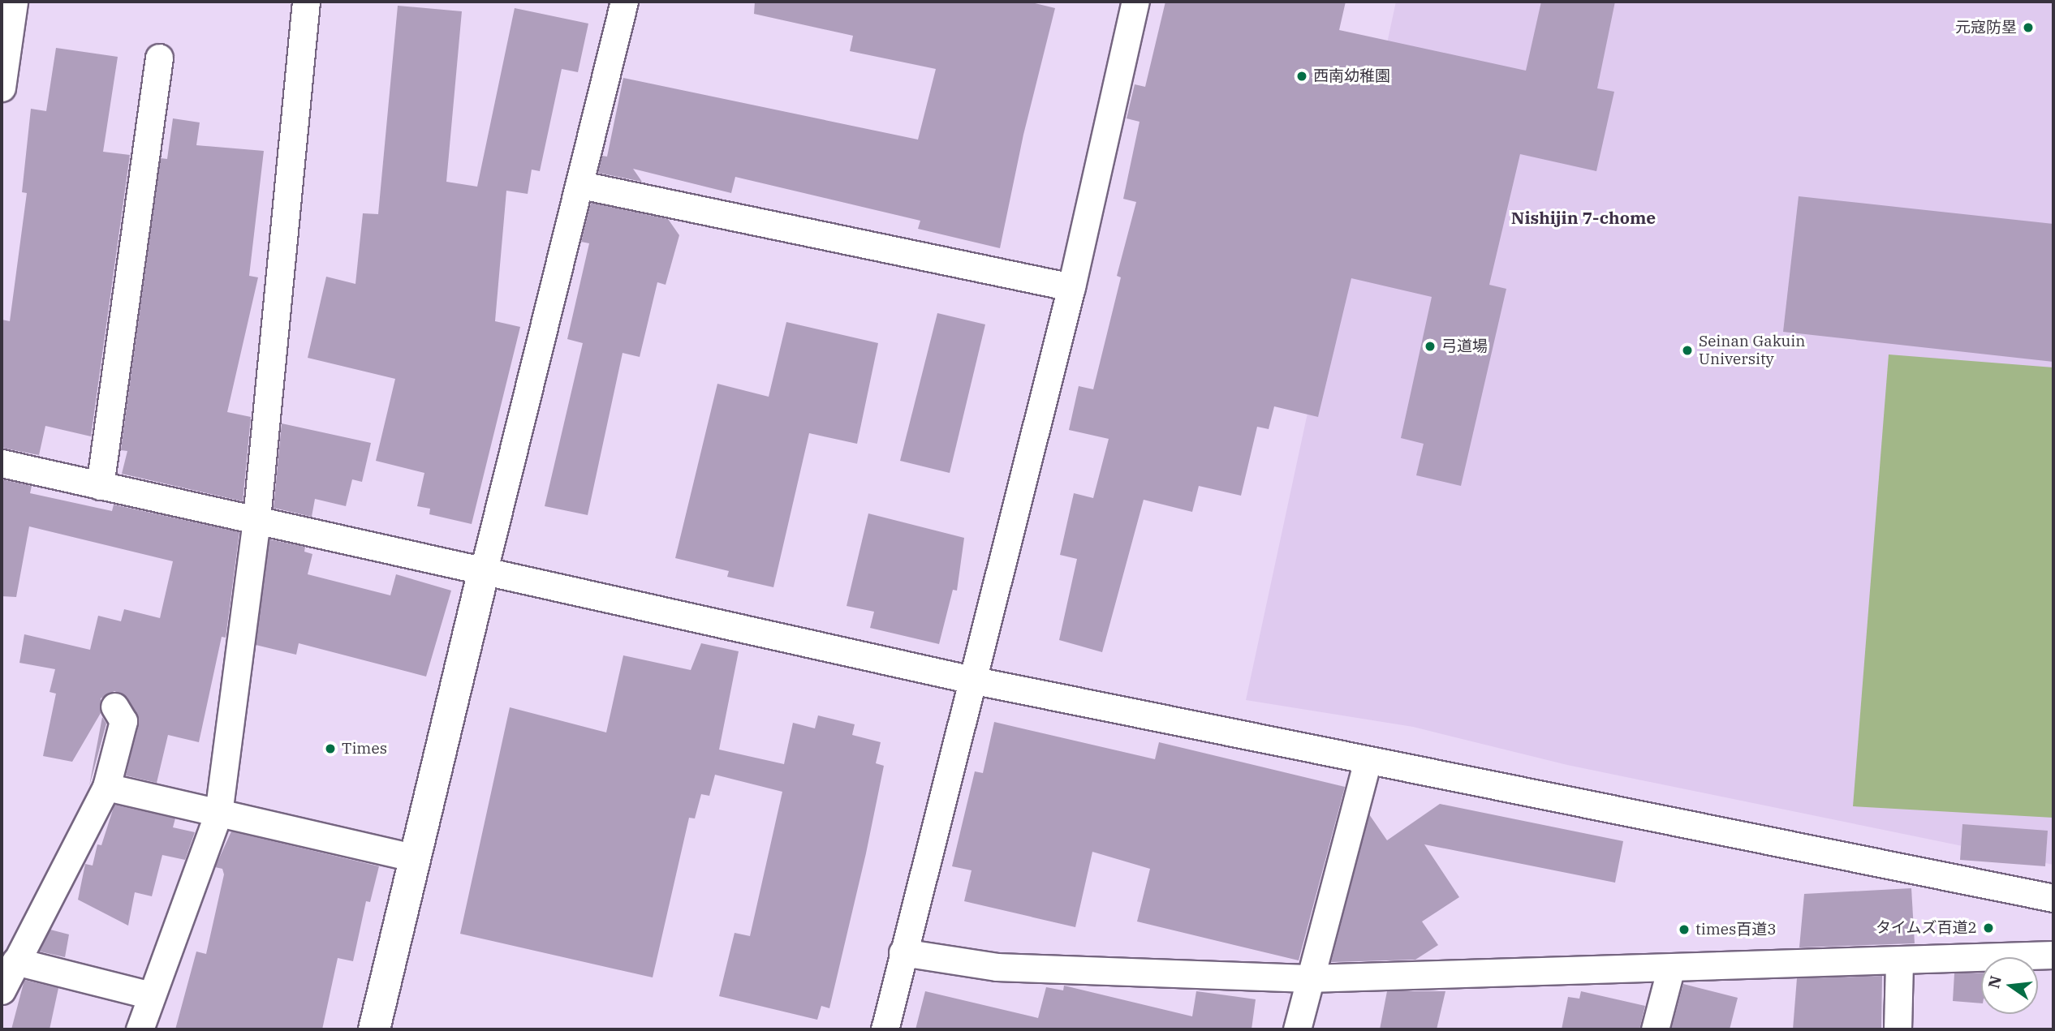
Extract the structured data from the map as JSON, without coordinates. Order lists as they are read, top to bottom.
{
  "districts": ["Nishijin 7-chome"],
  "places": [
    "元寇防塁",
    "西南幼稚園",
    "弓道場",
    "Seinan Gakuin University",
    "Times",
    "タイムズ百道2",
    "times百道3"
  ],
  "north": "left"
}
